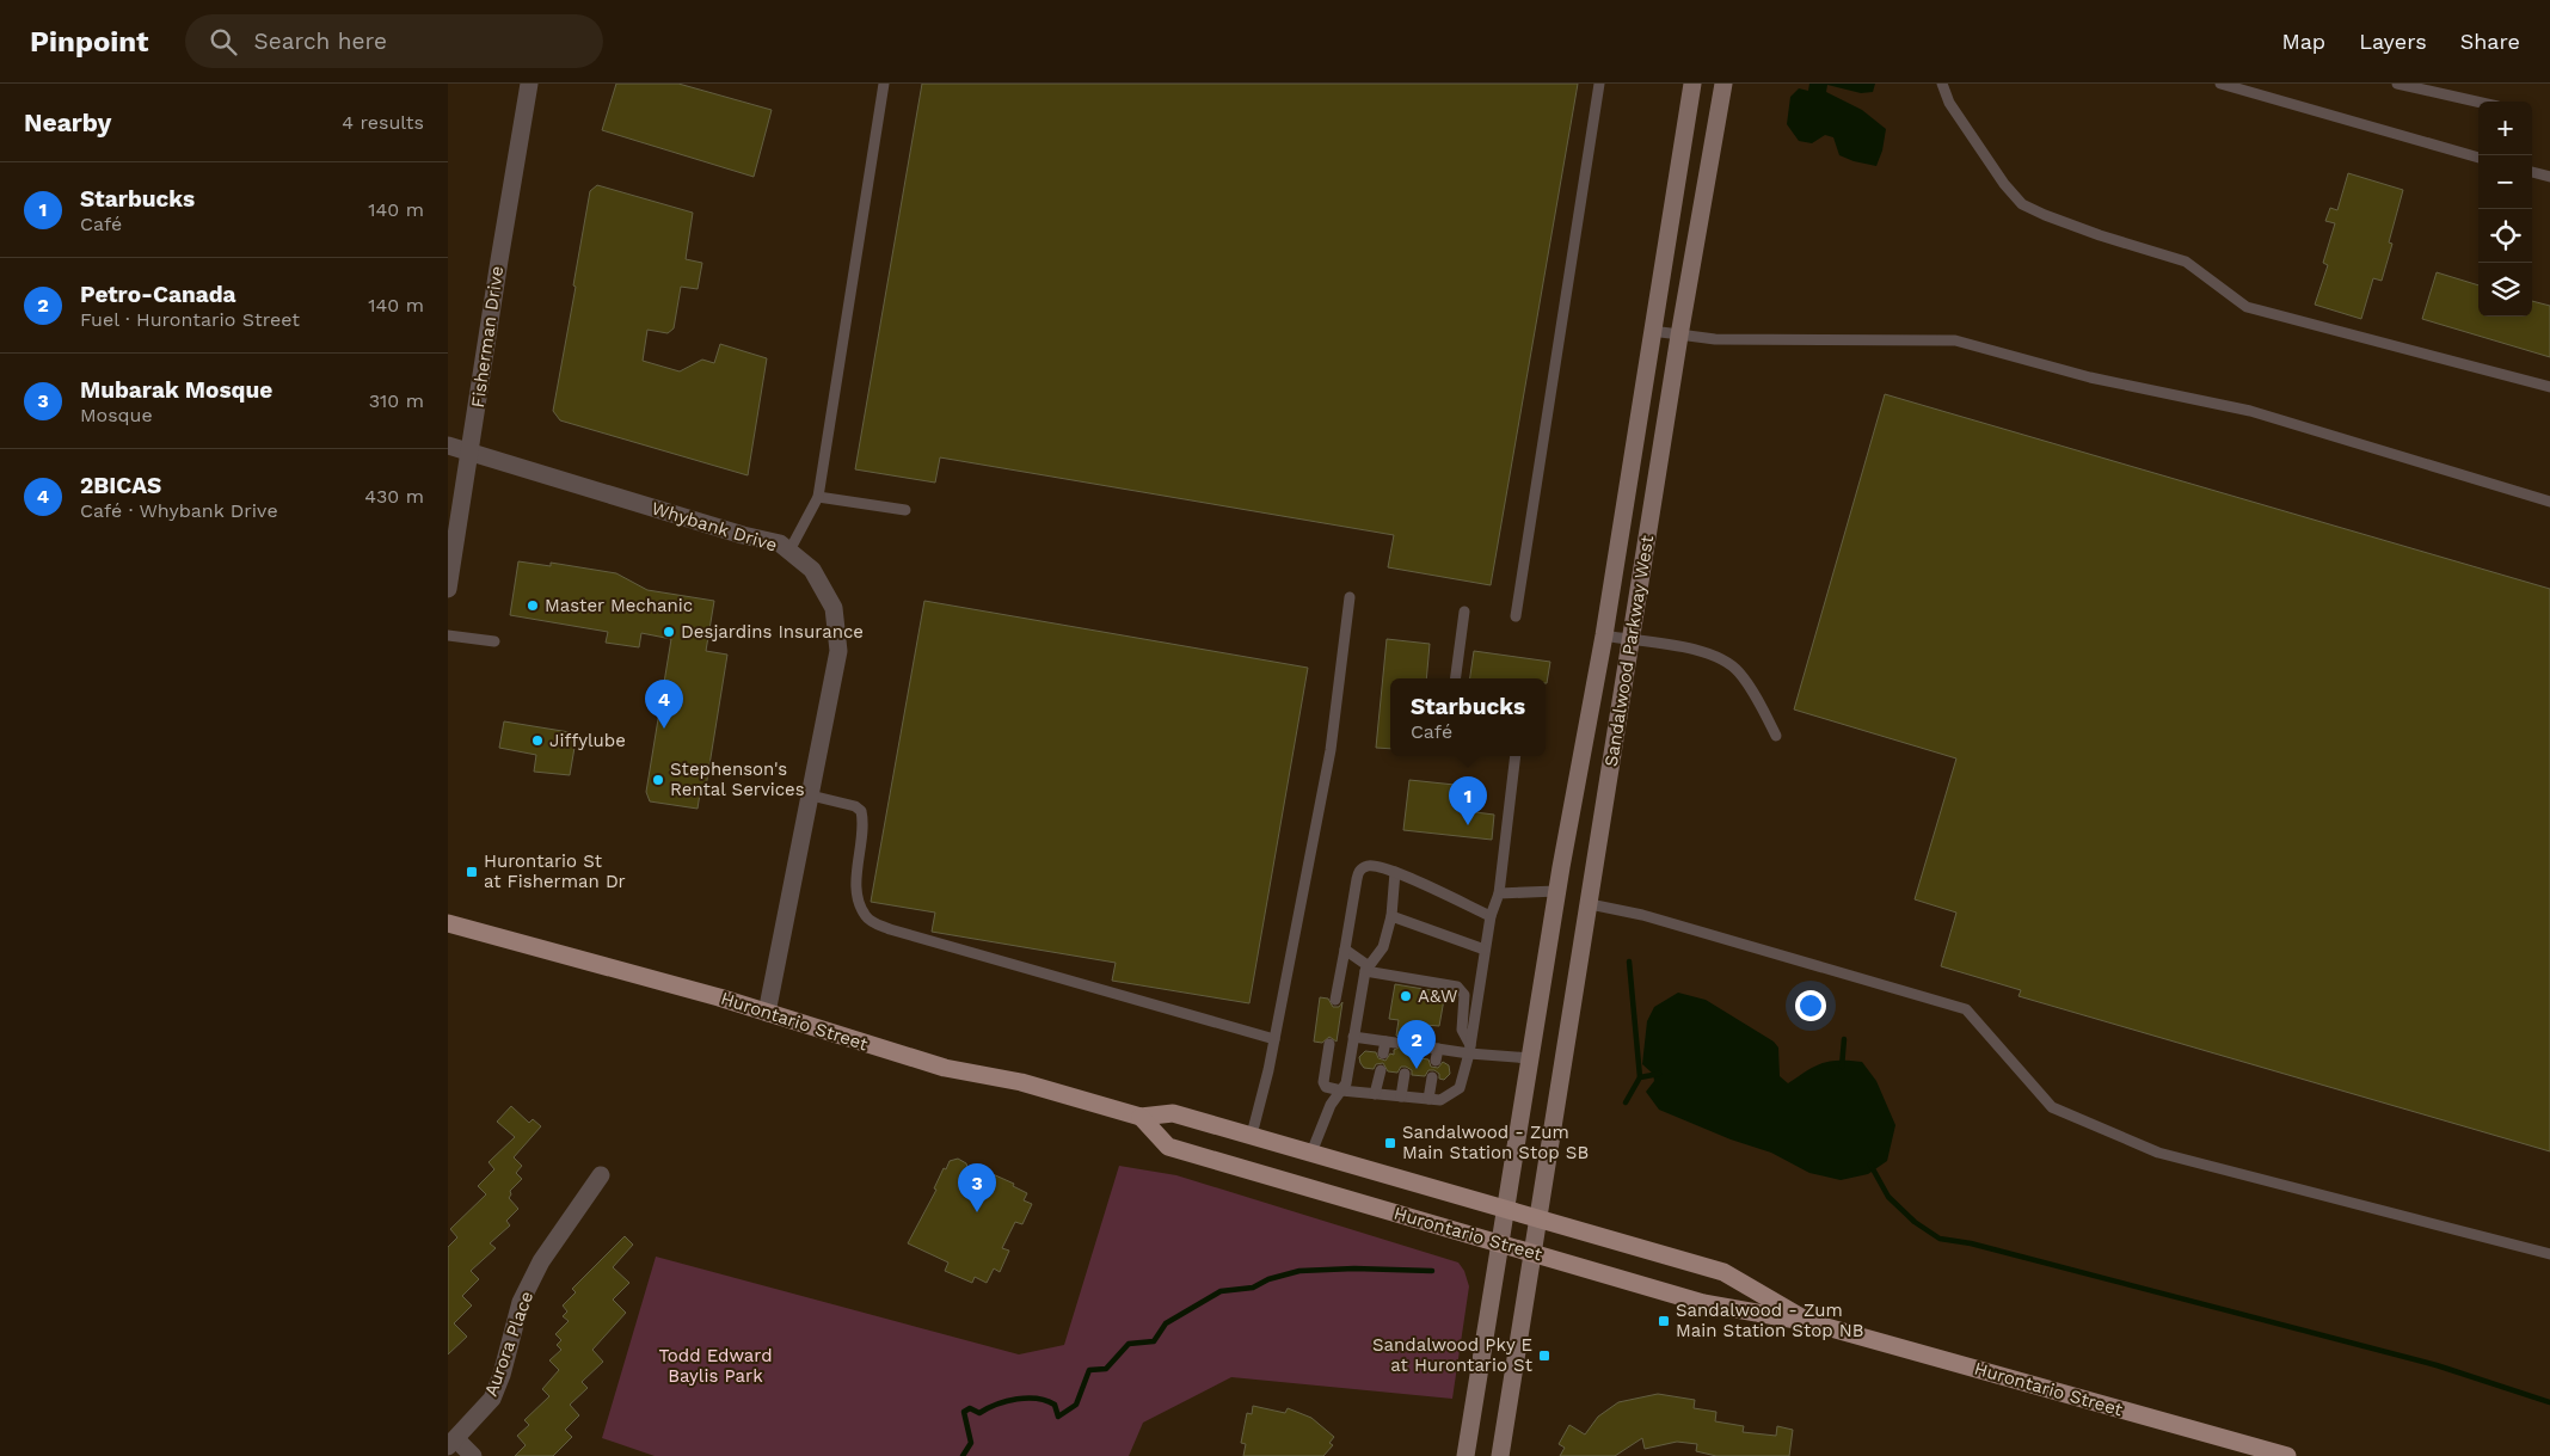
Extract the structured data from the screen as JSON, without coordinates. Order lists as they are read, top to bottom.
{
  "streets": {
    "main road": ["Sandalwood Parkway West", "Hurontario Street"],
    "street": ["Fisherman Drive", "Whybank Drive", "Aurora Place"]
  },
  "crossings": [
    ["Fisherman Drive", "Whybank Drive"],
    ["Whybank Drive", "Hurontario Street"],
    ["Sandalwood Parkway West", "Hurontario Street"]
  ],
  "parks": ["Todd Edward Baylis Park"],
  "places": {
    "other": [
      "Master Mechanic",
      "Desjardins Insurance",
      "Jiffylube",
      "Stephenson's Rental Services",
      "A&W"
    ],
    "transit": [
      "Hurontario St at Fisherman Dr",
      "Sandalwood - Zum Main Station Stop SB",
      "Sandalwood - Zum Main Station Stop NB",
      "Sandalwood Pky E at Hurontario St"
    ]
  },
  "page": {
    "header": "Pinpoint",
    "search": "Search here",
    "nav": ["Map", "Layers", "Share"],
    "heading": ["Nearby", "4 results"],
    "map_buttons": ["+", "−"],
    "list": [
      {
        "mark": "1",
        "name": "Starbucks",
        "note": "Café",
        "value": "140 m"
      },
      {
        "mark": "2",
        "name": "Petro-Canada",
        "note": "Fuel · Hurontario Street",
        "value": "140 m"
      },
      {
        "mark": "3",
        "name": "Mubarak Mosque",
        "note": "Mosque",
        "value": "310 m"
      },
      {
        "mark": "4",
        "name": "2BICAS",
        "note": "Café · Whybank Drive",
        "value": "430 m"
      }
    ],
    "popup": ["Starbucks", "Café"],
    "pins": [
      "4",
      "1",
      "2",
      "3"
    ]
  }
}
